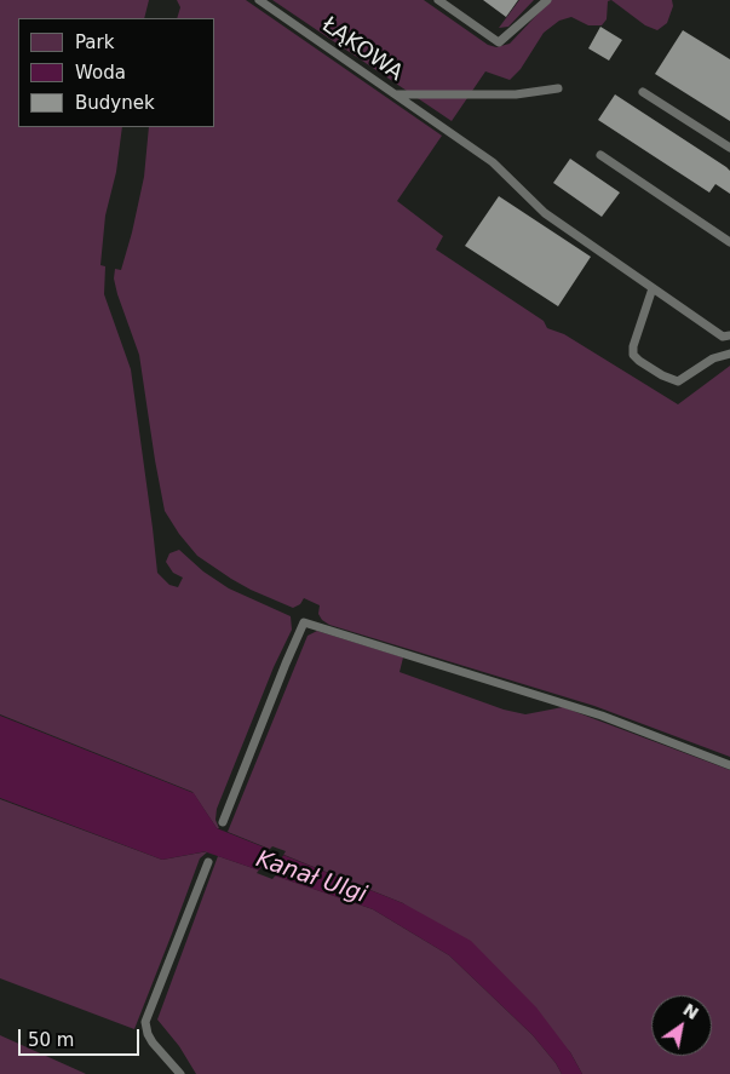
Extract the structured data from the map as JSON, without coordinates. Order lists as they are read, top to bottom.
{
  "streets": {
    "lane": ["ŁĄKOWA"]
  },
  "water": ["Kanał Ulgi"],
  "legend": ["Park", "Woda", "Budynek"],
  "scale_bar": "50 m",
  "north": "top right"
}
